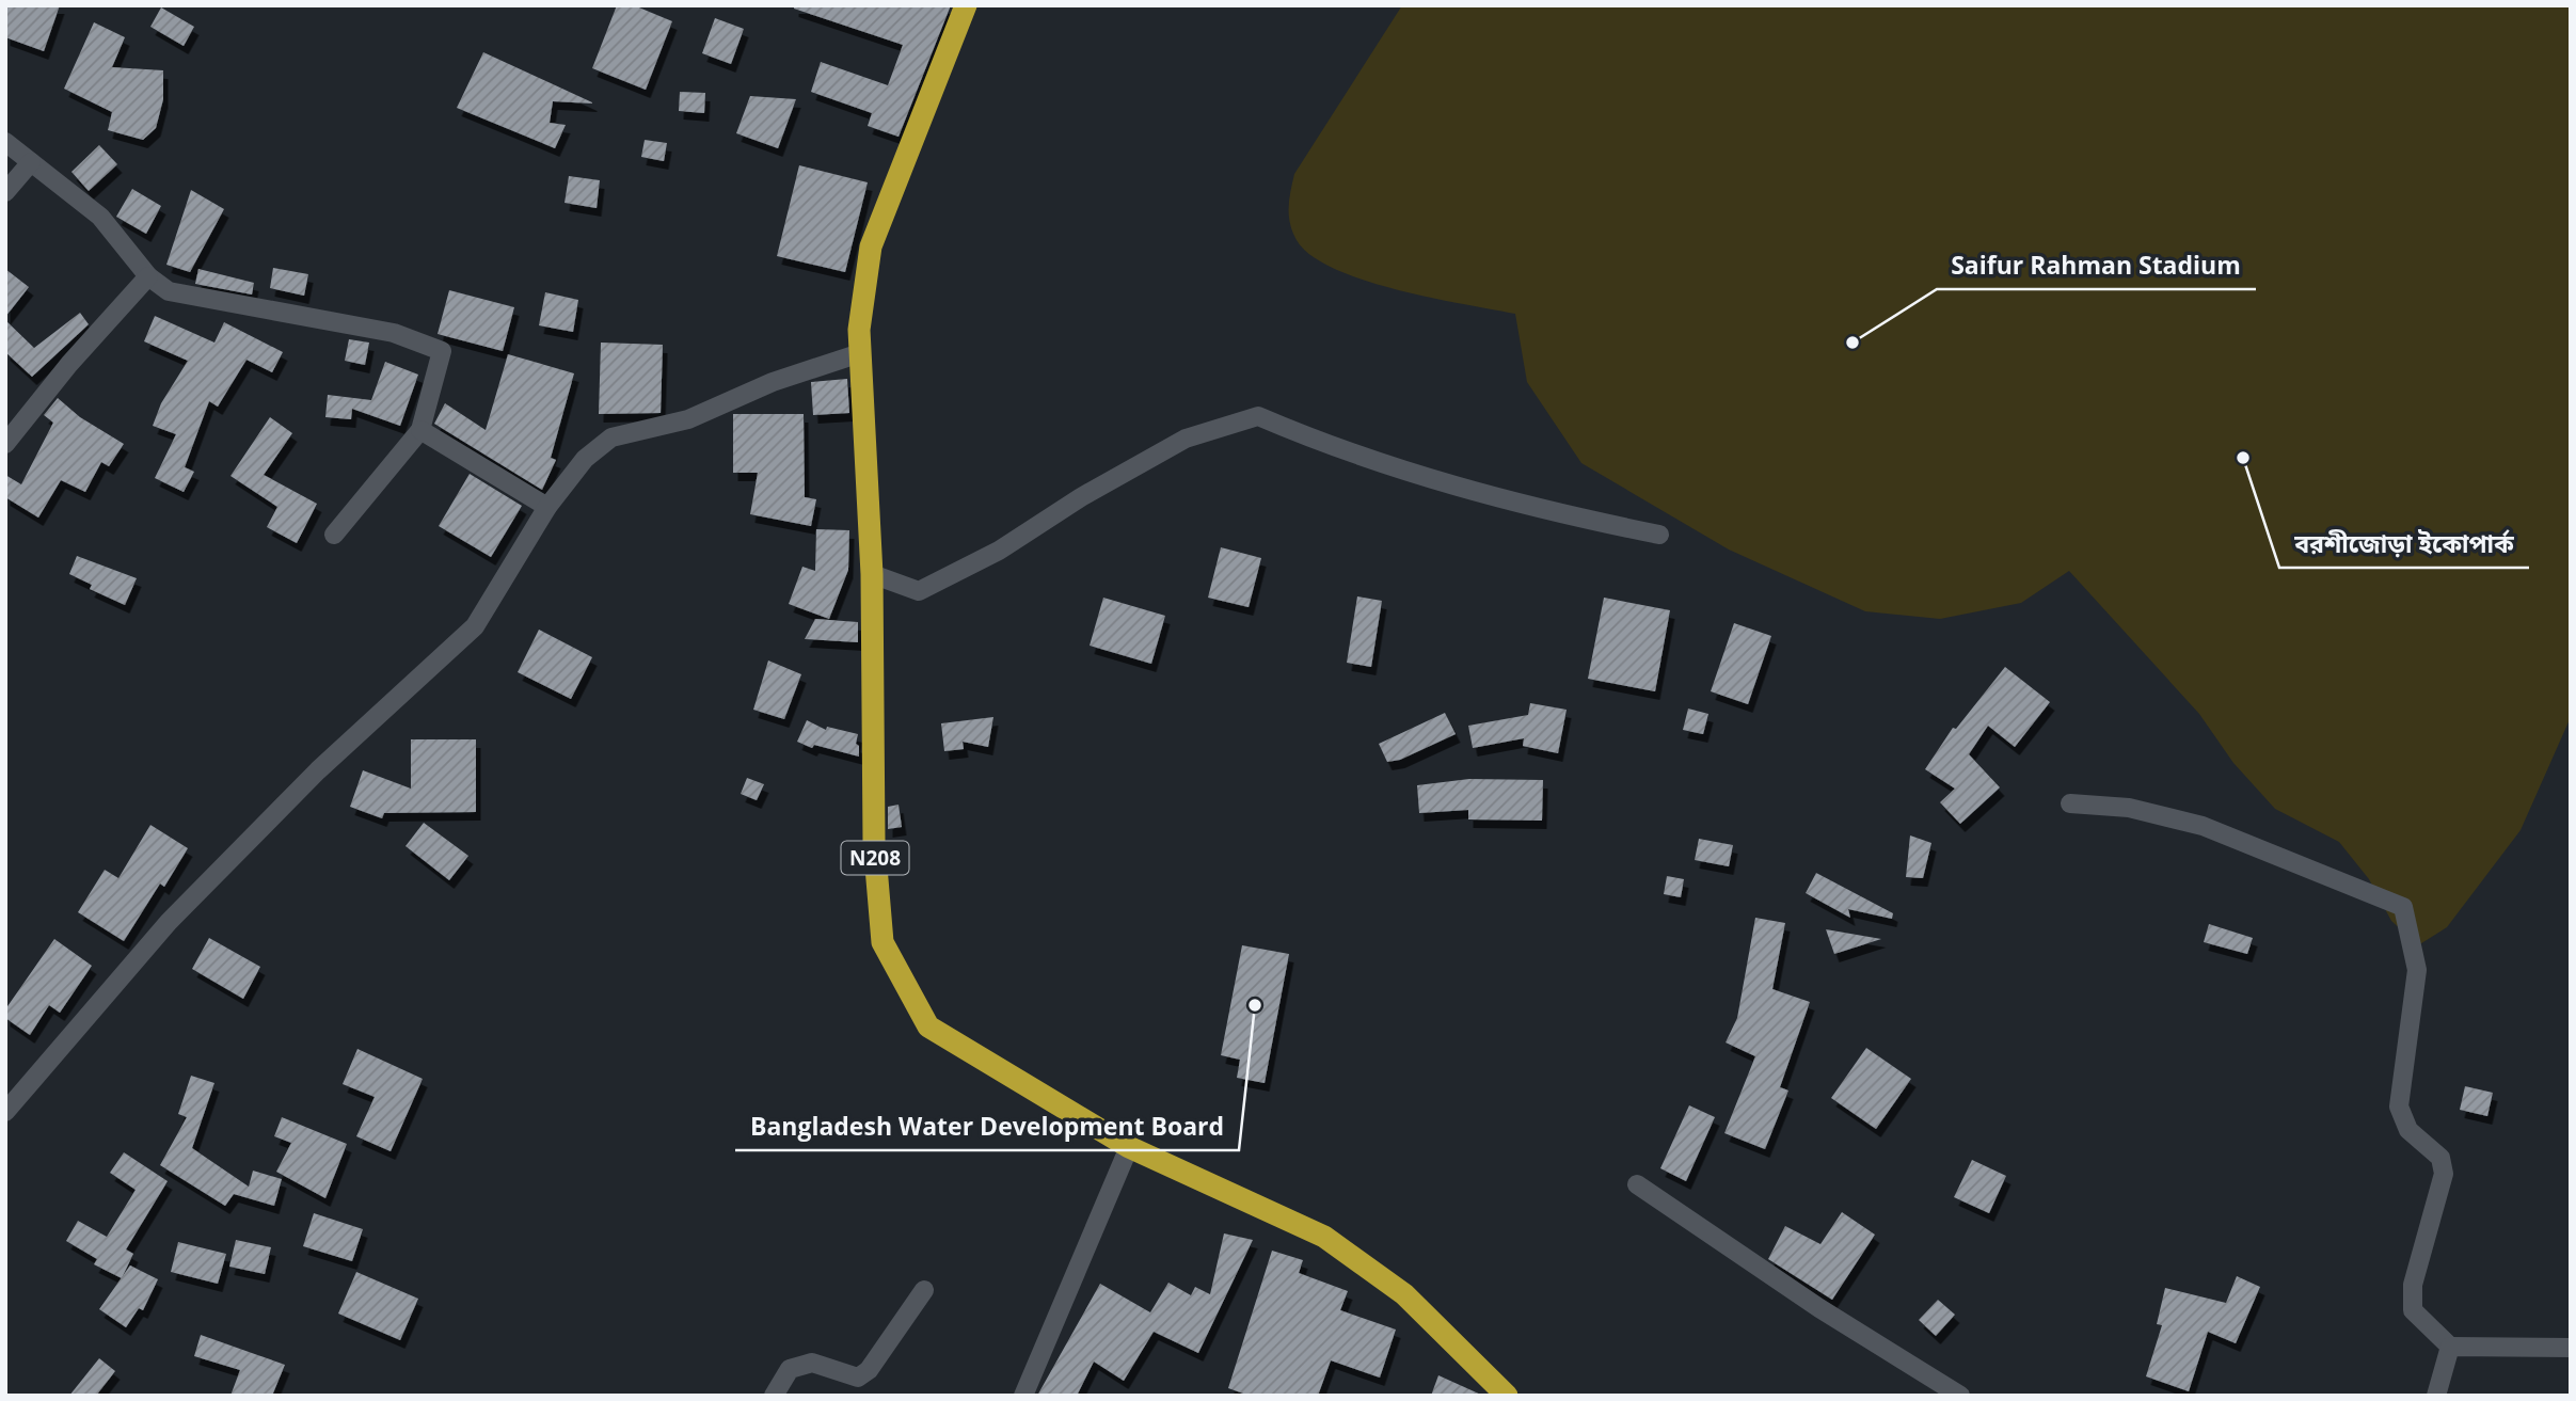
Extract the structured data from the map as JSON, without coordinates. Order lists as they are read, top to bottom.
{
  "streets": {
    "highway": ["N208"]
  },
  "places": ["Saifur Rahman Stadium", "বরশীজোড়া ইকোপার্ক", "Bangladesh Water Development Board"]
}
